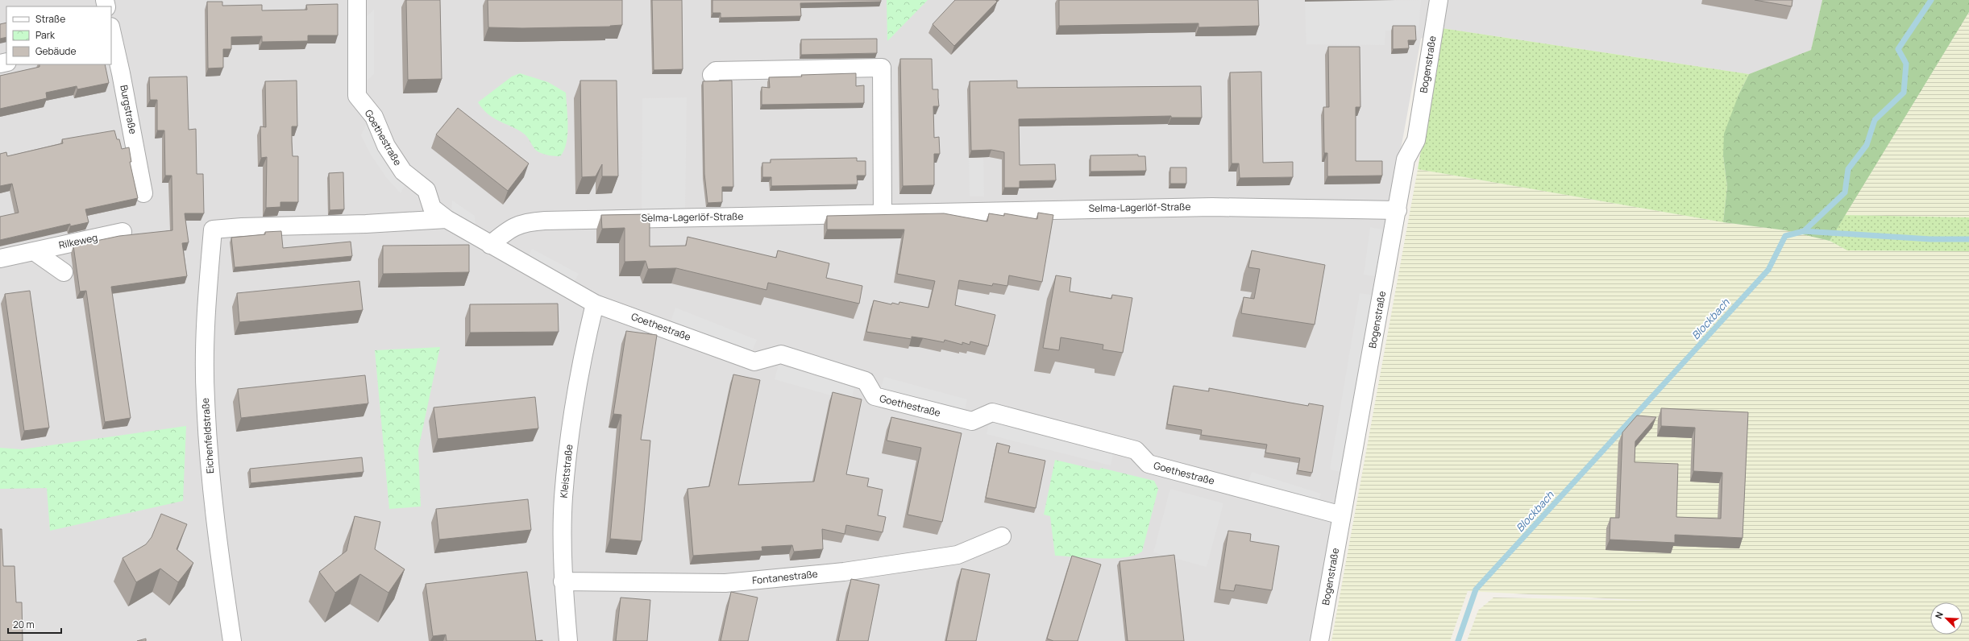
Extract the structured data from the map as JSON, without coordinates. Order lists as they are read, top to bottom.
{
  "streets": {
    "street": [
      "Bogenstraße",
      "Burgstraße",
      "Goethestraße",
      "Selma-Lagerlöf-Straße",
      "Rilkeweg",
      "Eichenfeldstraße",
      "Kleiststraße",
      "Fontanestraße"
    ]
  },
  "crossings": [
    ["Bogenstraße", "Goethestraße"],
    ["Bogenstraße", "Selma-Lagerlöf-Straße"],
    ["Goethestraße", "Selma-Lagerlöf-Straße"],
    ["Goethestraße", "Eichenfeldstraße"],
    ["Goethestraße", "Kleiststraße"],
    ["Kleiststraße", "Fontanestraße"]
  ],
  "water": ["Blockbach"],
  "legend": ["Straße", "Park", "Gebäude"],
  "scale_bar": "20 m",
  "north": "top left"
}
